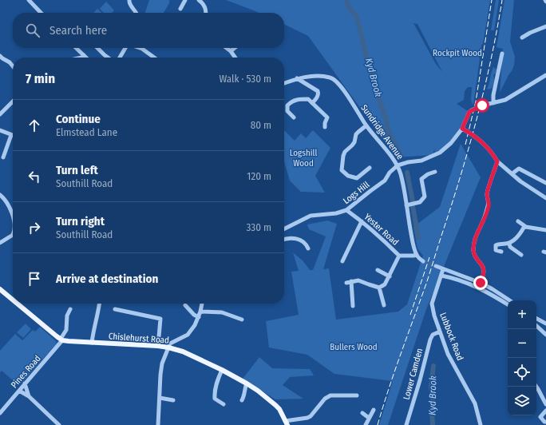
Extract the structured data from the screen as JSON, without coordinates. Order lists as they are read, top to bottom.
{
  "streets": {
    "main road": ["Chislehurst Road"],
    "street": [
      "Sundridge Avenue",
      "Logs Hill",
      "Yester Road",
      "Lubbock Road",
      "Pines Road",
      "Lower Camden"
    ]
  },
  "crossings": [
    ["Sundridge Avenue", "Logs Hill"],
    ["Sundridge Avenue", "Yester Road"],
    ["Logs Hill", "Yester Road"],
    ["Lubbock Road", "Lower Camden"],
    ["Chislehurst Road", "Pines Road"]
  ],
  "water": ["Kyd Brook"],
  "parks": ["Rockpit Wood", "Logshill Wood", "Bullers Wood"],
  "page": {
    "search": "Search here",
    "heading": ["7 min", "Walk · 530 m"],
    "list": [
      ["Continue", "Elmstead Lane", "80 m"],
      ["Turn left", "Southill Road", "120 m"],
      ["Turn right", "Southill Road", "330 m"],
      "Arrive at destination"
    ],
    "map_buttons": ["+", "−"]
  }
}
